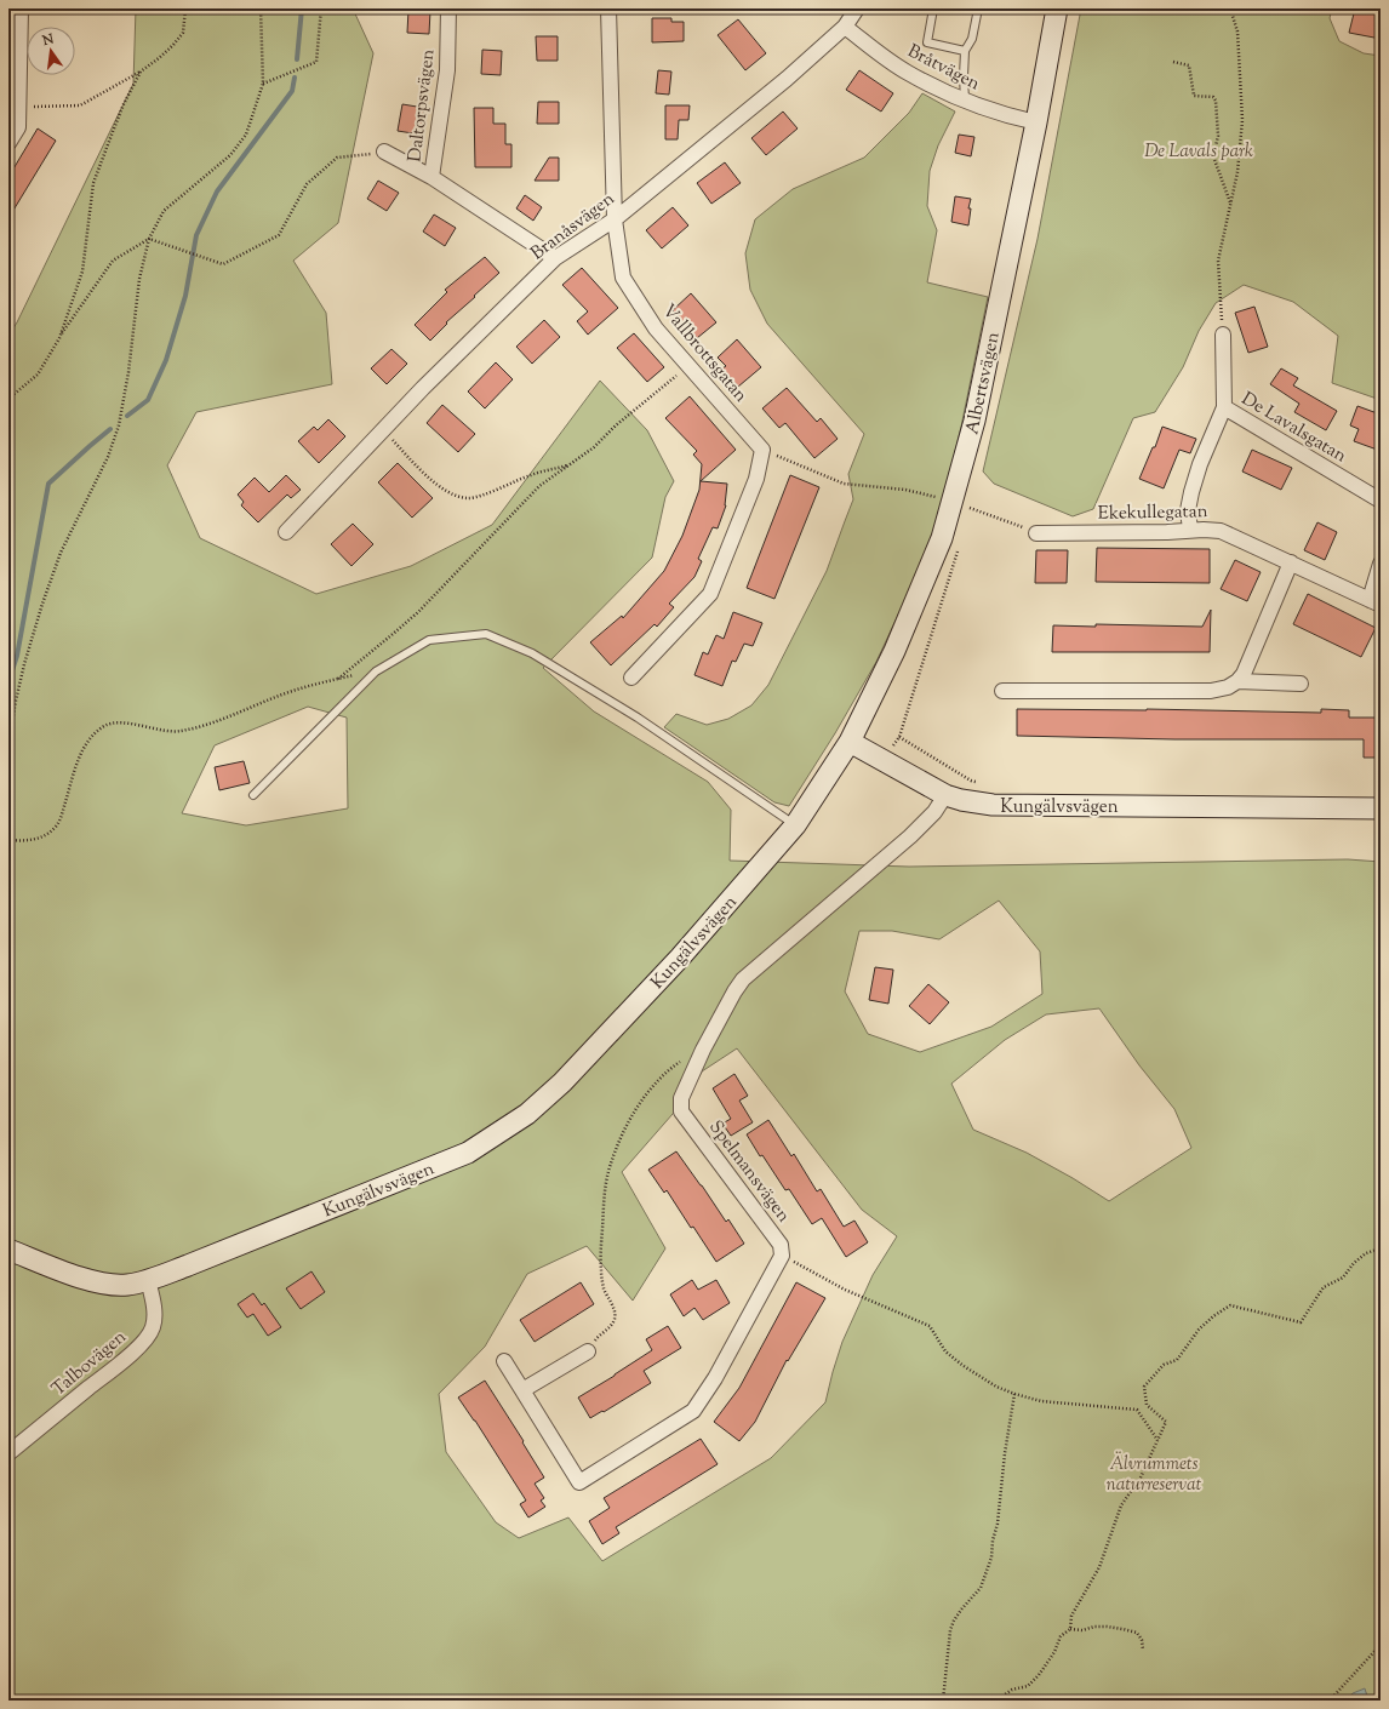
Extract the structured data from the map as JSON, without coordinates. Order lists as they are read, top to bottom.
{
  "streets": {
    "street": [
      "Bråtvägen",
      "Daltorpsvägen",
      "Branåsvägen",
      "Vallbrottsgatan",
      "Albertsvägen",
      "De Lavalsgatan",
      "Ekekullegatan",
      "Kungälvsvägen",
      "Spelmansvägen",
      "Talbovägen"
    ]
  },
  "crossings": [
    ["Bråtvägen", "Branåsvägen"],
    ["Bråtvägen", "Albertsvägen"],
    ["Daltorpsvägen", "Branåsvägen"],
    ["Branåsvägen", "Vallbrottsgatan"],
    ["Albertsvägen", "Kungälvsvägen"],
    ["De Lavalsgatan", "Ekekullegatan"],
    ["Kungälvsvägen", "Spelmansvägen"],
    ["Kungälvsvägen", "Talbovägen"]
  ],
  "parks": ["De Lavals park", "Älvrummets naturreservat"],
  "north": "top"
}
